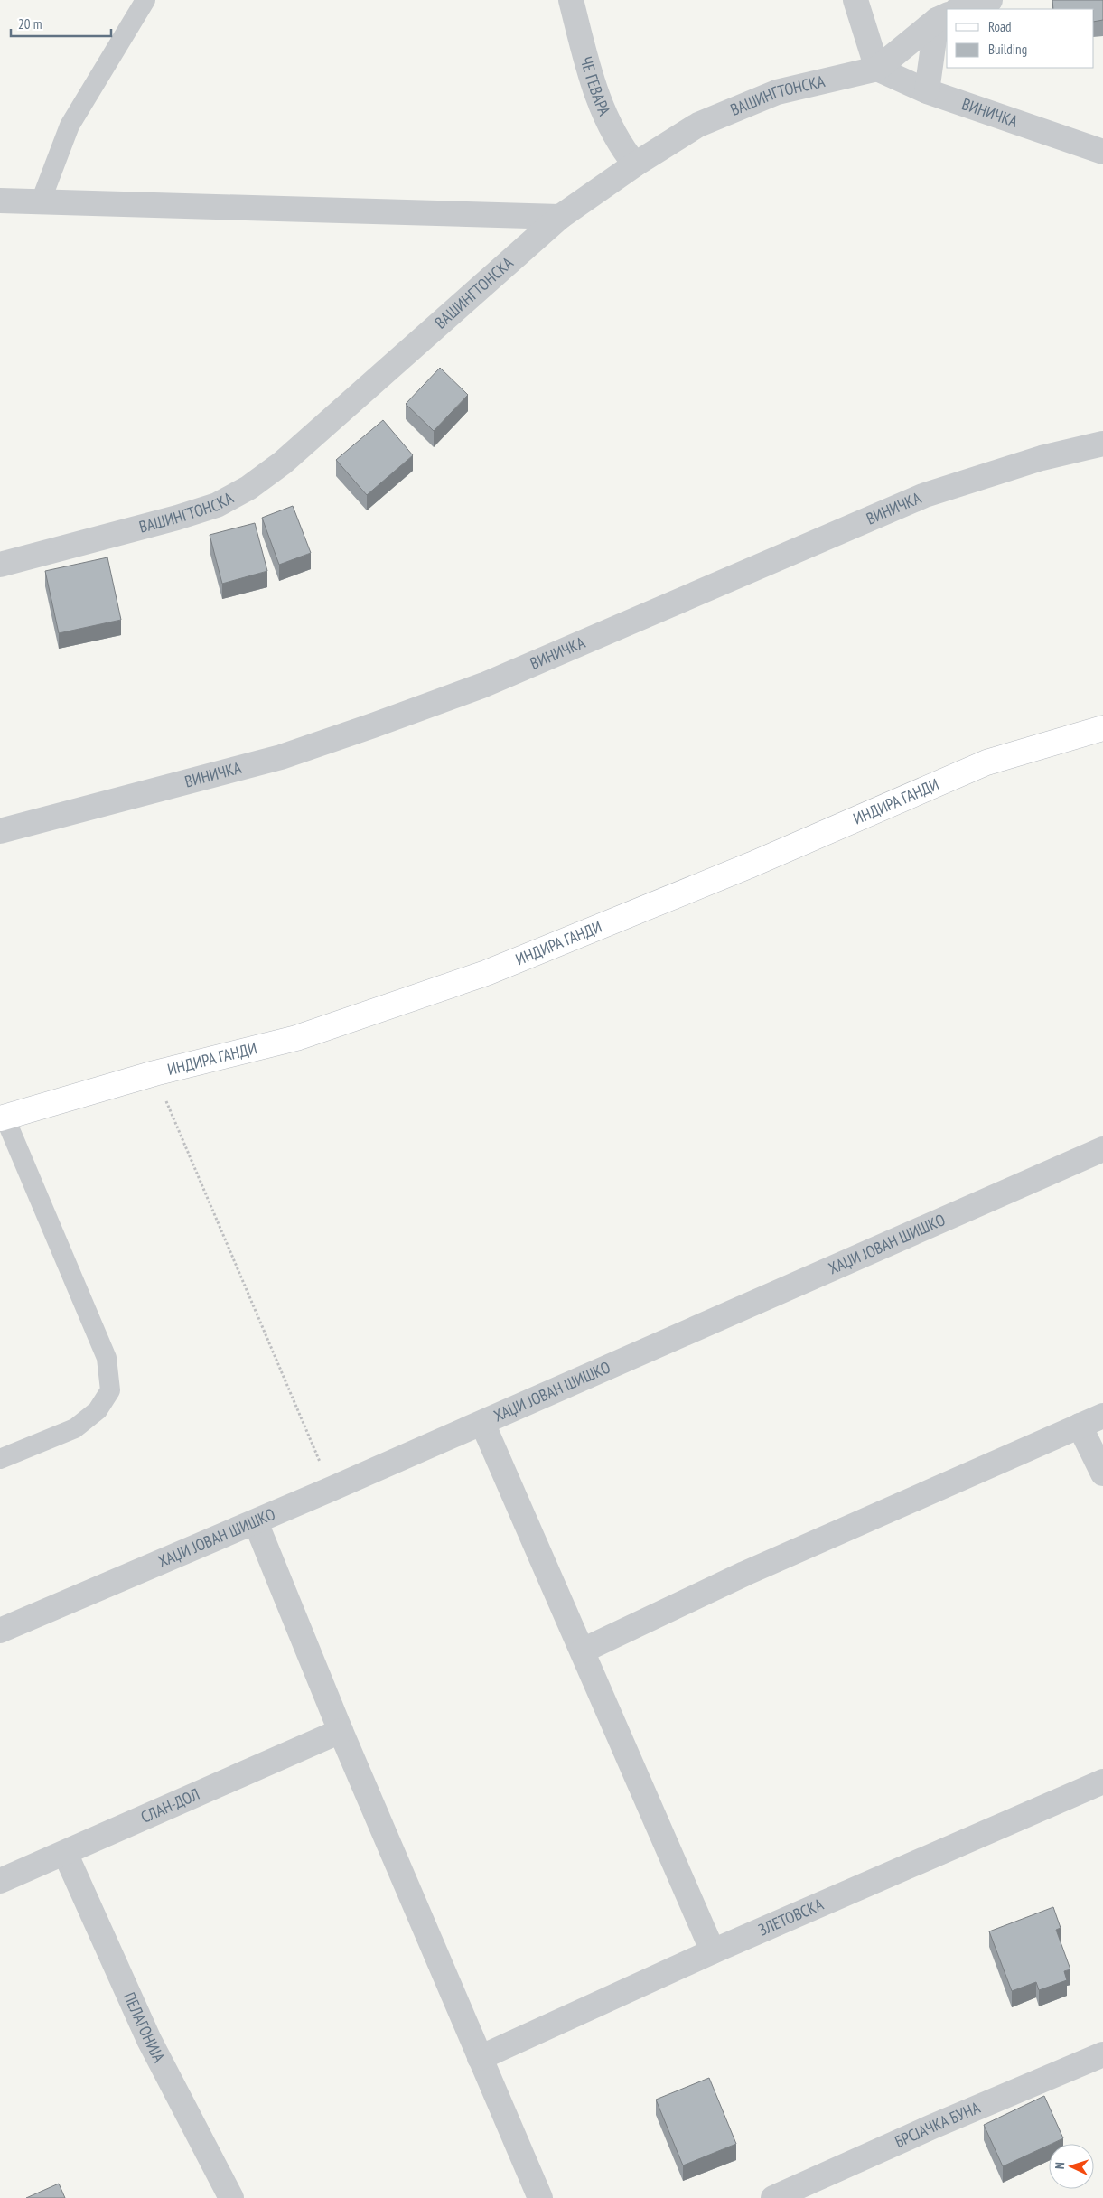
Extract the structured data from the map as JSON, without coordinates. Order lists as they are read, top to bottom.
{
  "streets": {
    "street": [
      "ЧЕ ГЕВАРА",
      "ВАШИНГТОНСКА",
      "ВИНИЧКА",
      "ИНДИРА ГАНДИ",
      "ХАЏИ ЈОВАН ШИШКО",
      "СЛАН-ДОЛ",
      "ЗЛЕТОВСКА",
      "ПЕЛАГОНИЈА",
      "БРСЈАЧКА БУНА"
    ]
  },
  "crossings": [
    ["ЧЕ ГЕВАРА", "ВАШИНГТОНСКА"],
    ["ВАШИНГТОНСКА", "ВИНИЧКА"],
    ["СЛАН-ДОЛ", "ПЕЛАГОНИЈА"]
  ],
  "legend": ["Road", "Building"],
  "scale_bar": "20 m",
  "north": "left"
}
